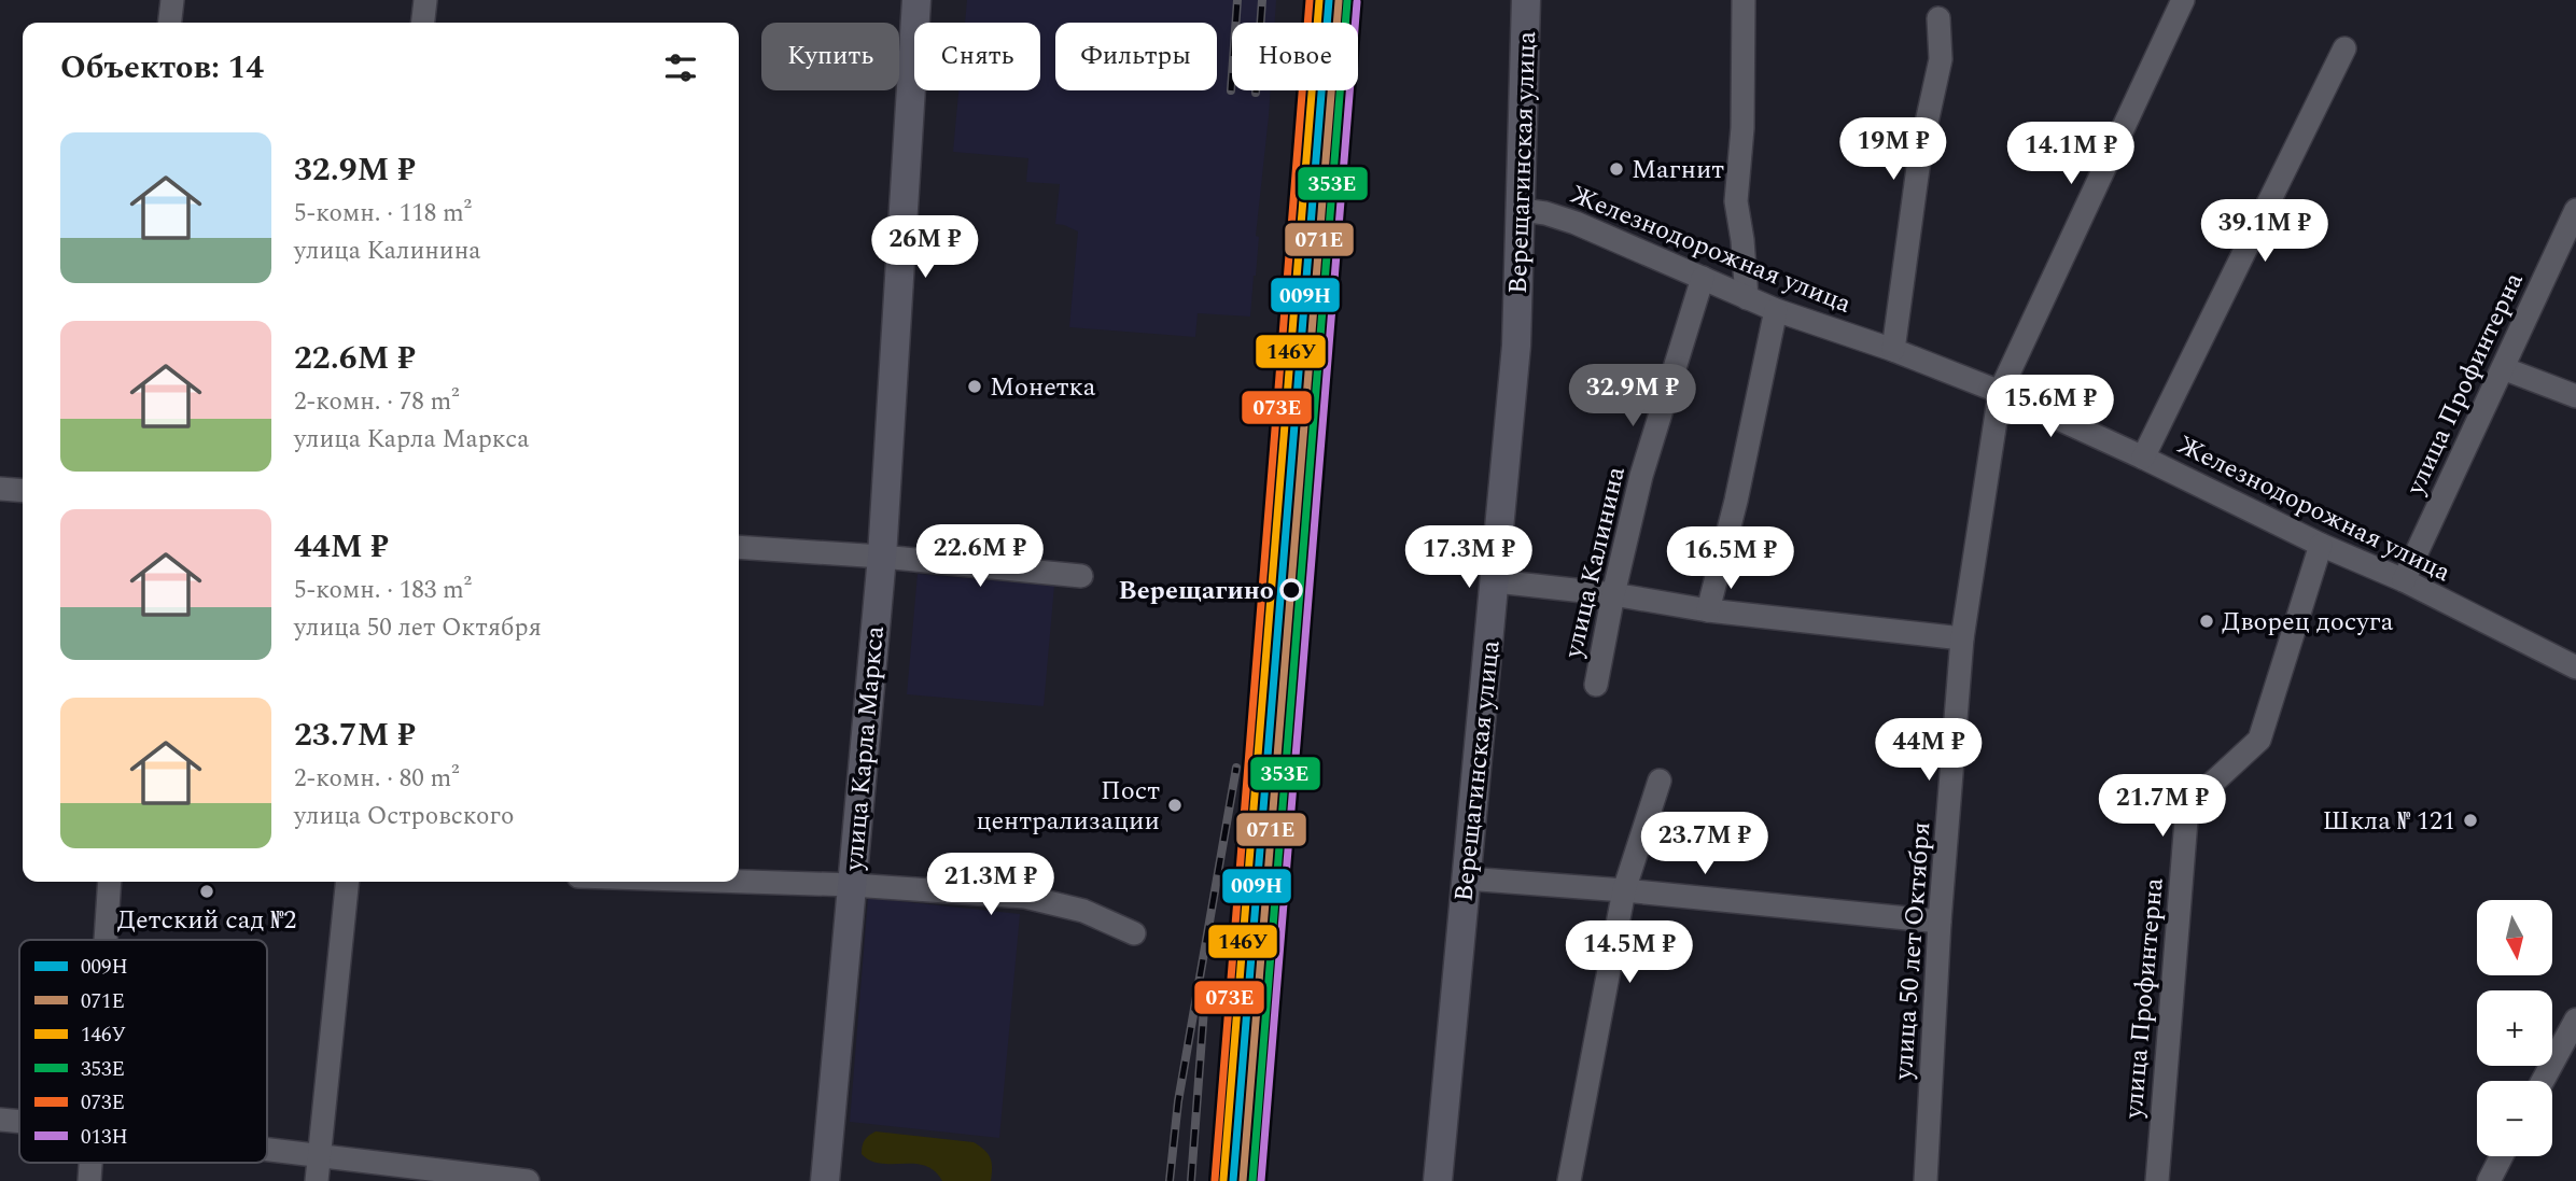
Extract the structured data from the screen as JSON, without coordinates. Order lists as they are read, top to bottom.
{
  "streets": {
    "main road": ["Верещагинская улица", "улица Карла Маркса"],
    "street": [
      "Железнодорожная улица",
      "улица Профинтерна",
      "улица Калинина",
      "улица 50 лет Октября"
    ]
  },
  "crossings": [
    ["Верещагинская улица", "Железнодорожная улица"],
    ["Железнодорожная улица", "улица Профинтерна"],
    ["Железнодорожная улица", "улица Калинина"],
    ["Железнодорожная улица", "улица 50 лет Октября"]
  ],
  "places": [
    "Магнит",
    "Монетка",
    "Верещагино",
    "Дворец досуга",
    "Пост централизации",
    "Шкла № 121",
    "Детский сад №2"
  ],
  "lines": [
    "transit line 009Н",
    "transit line 146У",
    "transit line 073Е",
    "transit line 071Е",
    "transit line 353Е",
    "transit line 013Н"
  ],
  "legend": [
    "009Н",
    "071Е",
    "146У",
    "353Е",
    "073Е",
    "013Н"
  ],
  "north": "bottom",
  "page": {
    "chip": [
      "Купить",
      "Снять",
      "Фильтры",
      "Новое"
    ],
    "heading": "Объектов: 14",
    "list": [
      {
        "name": "32.9M ₽",
        "note": "5-комн. · 118 m² · улица Калинина"
      },
      {
        "name": "22.6M ₽",
        "note": "2-комн. · 78 m² · улица Карла Маркса"
      },
      {
        "name": "44M ₽",
        "note": "5-комн. · 183 m² · улица 50 лет Октября"
      },
      {
        "name": "23.7M ₽",
        "note": "2-комн. · 80 m² · улица Островского"
      }
    ],
    "price": [
      "19M ₽",
      "14.1M ₽",
      "39.1M ₽",
      "26M ₽",
      "32.9M ₽",
      "15.6M ₽",
      "22.6M ₽",
      "17.3M ₽",
      "16.5M ₽",
      "44M ₽",
      "21.7M ₽",
      "23.7M ₽",
      "21.3M ₽",
      "14.5M ₽"
    ],
    "map_buttons": ["+", "−"]
  }
}
